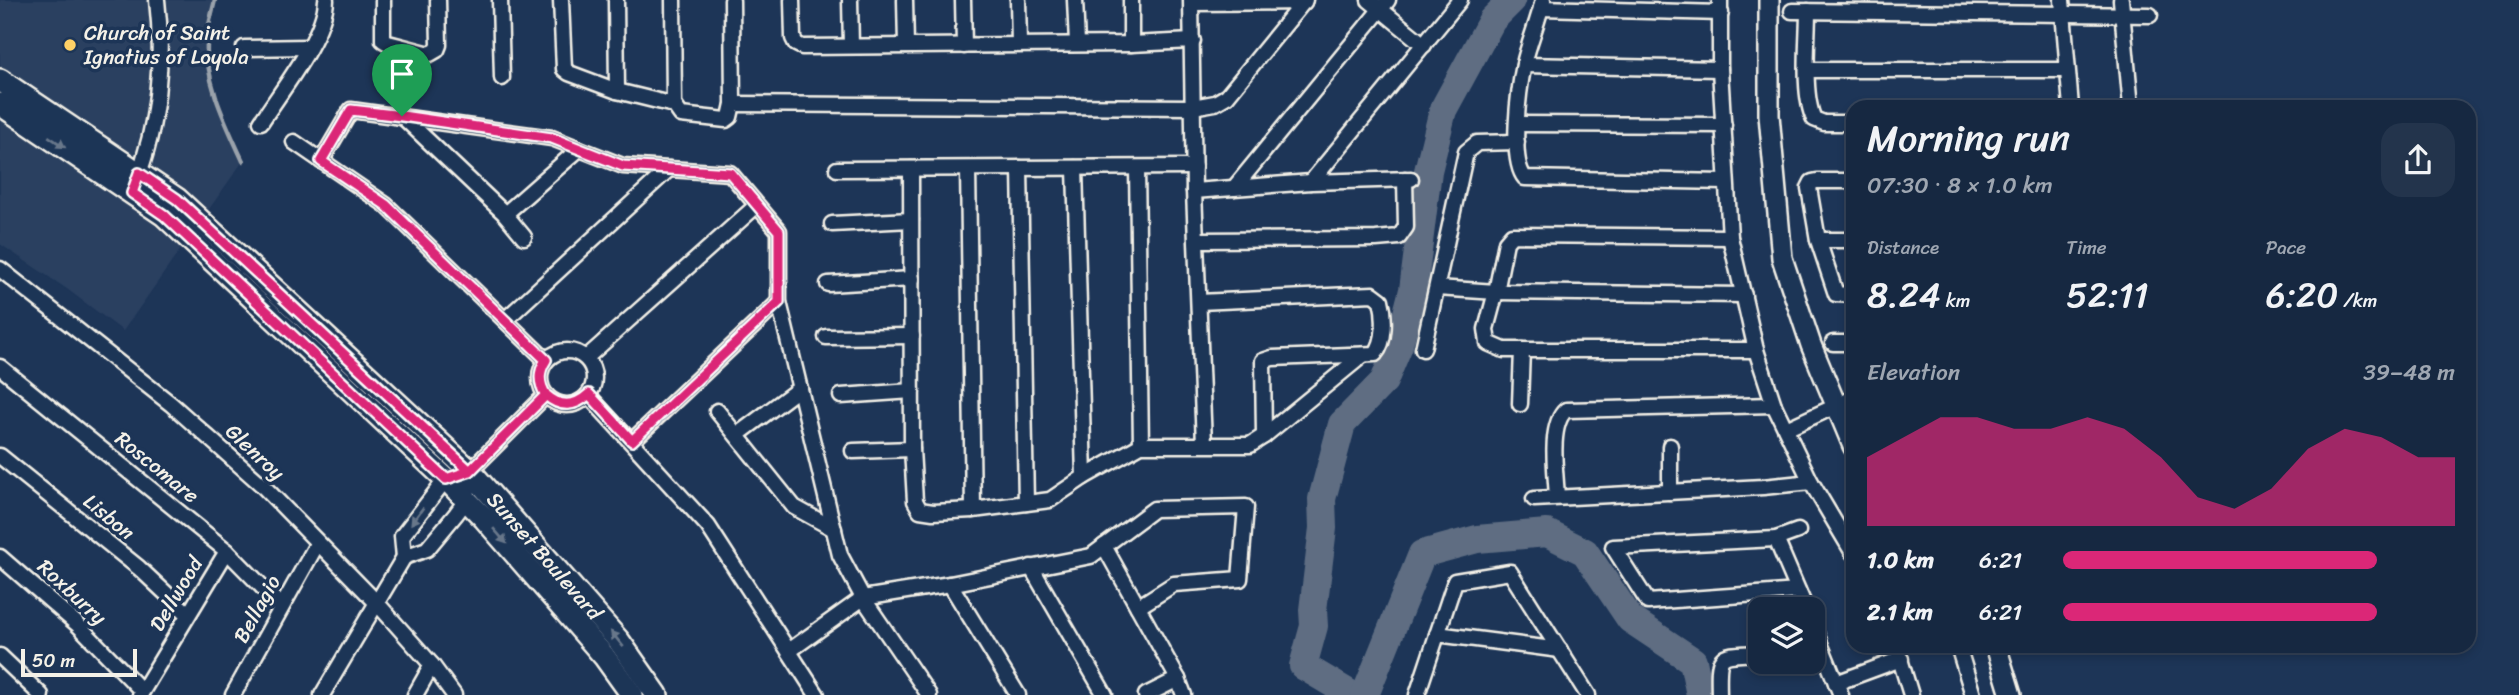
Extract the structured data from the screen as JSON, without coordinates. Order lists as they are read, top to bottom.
{
  "streets": {
    "main road": ["Sunset Boulevard"],
    "street": [
      "Glenroy",
      "Roscomare",
      "Lisbon",
      "Roxburry",
      "Dellwood",
      "Bellagio"
    ]
  },
  "crossings": [
    ["Glenroy", "Bellagio"],
    ["Roscomare", "Dellwood"],
    ["Roscomare", "Bellagio"],
    ["Lisbon", "Dellwood"],
    ["Roxburry", "Dellwood"]
  ],
  "places": ["Church of Saint Ignatius of Loyola"],
  "scale_bar": "50 m",
  "page": {
    "heading": ["Morning run", "07:30 · 8 × 1.0 km"],
    "stats": [
      ["Distance", "8.24 km"],
      ["Time", "52:11"],
      ["Pace", "6:20 /km"]
    ],
    "chart": ["Elevation", "39–48 m"],
    "list": [
      {
        "name": "1.0 km",
        "note": "6:21"
      },
      {
        "name": "2.1 km",
        "note": "6:21"
      }
    ],
    "scale": "50 m"
  }
}
